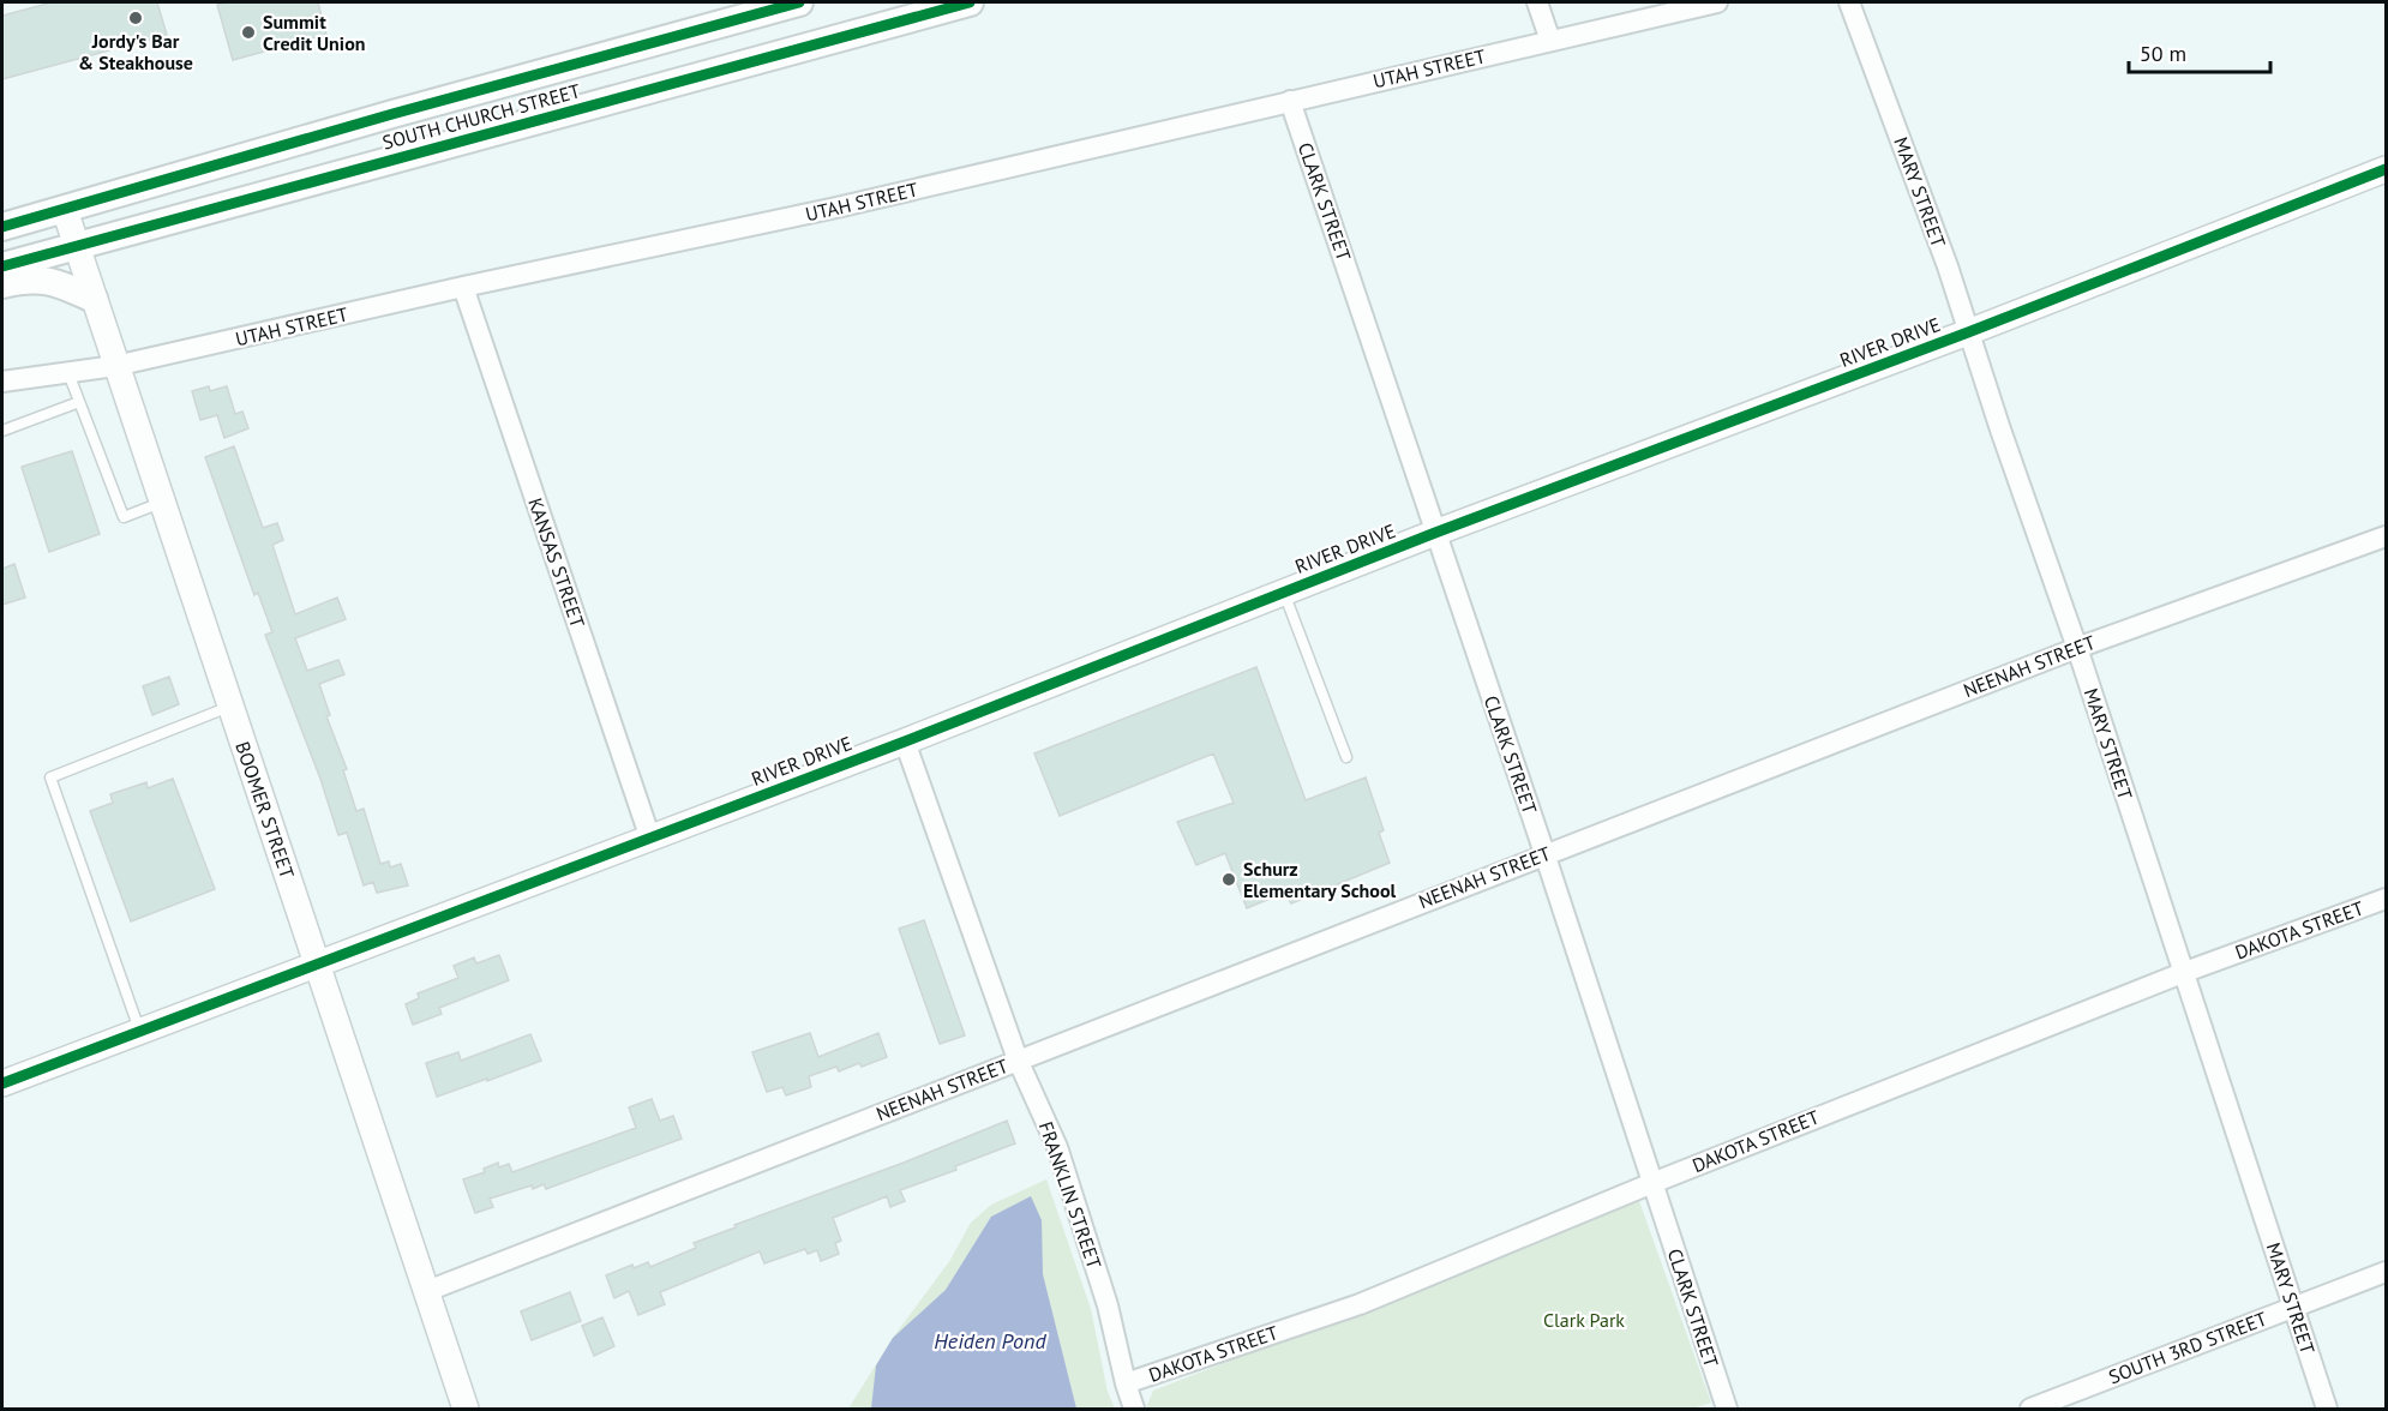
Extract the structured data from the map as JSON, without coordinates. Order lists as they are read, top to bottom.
{
  "streets": {
    "main road": ["SOUTH CHURCH STREET"],
    "street": [
      "UTAH STREET",
      "MARY STREET",
      "CLARK STREET",
      "RIVER DRIVE",
      "KANSAS STREET",
      "NEENAH STREET",
      "BOOMER STREET",
      "DAKOTA STREET",
      "FRANKLIN STREET",
      "SOUTH 3RD STREET"
    ]
  },
  "crossings": [
    ["UTAH STREET", "CLARK STREET"],
    ["UTAH STREET", "KANSAS STREET"],
    ["UTAH STREET", "BOOMER STREET"],
    ["SOUTH CHURCH STREET", "BOOMER STREET"],
    ["MARY STREET", "RIVER DRIVE"],
    ["MARY STREET", "NEENAH STREET"],
    ["MARY STREET", "DAKOTA STREET"],
    ["MARY STREET", "SOUTH 3RD STREET"],
    ["CLARK STREET", "RIVER DRIVE"],
    ["CLARK STREET", "NEENAH STREET"],
    ["CLARK STREET", "DAKOTA STREET"],
    ["RIVER DRIVE", "KANSAS STREET"],
    ["RIVER DRIVE", "BOOMER STREET"],
    ["RIVER DRIVE", "FRANKLIN STREET"],
    ["NEENAH STREET", "BOOMER STREET"],
    ["NEENAH STREET", "FRANKLIN STREET"],
    ["DAKOTA STREET", "FRANKLIN STREET"]
  ],
  "water": ["Heiden Pond"],
  "parks": ["Clark Park"],
  "places": ["Jordy's Bar & Steakhouse", "Summit Credit Union", "Schurz Elementary School"],
  "scale_bar": "50 m"
}
